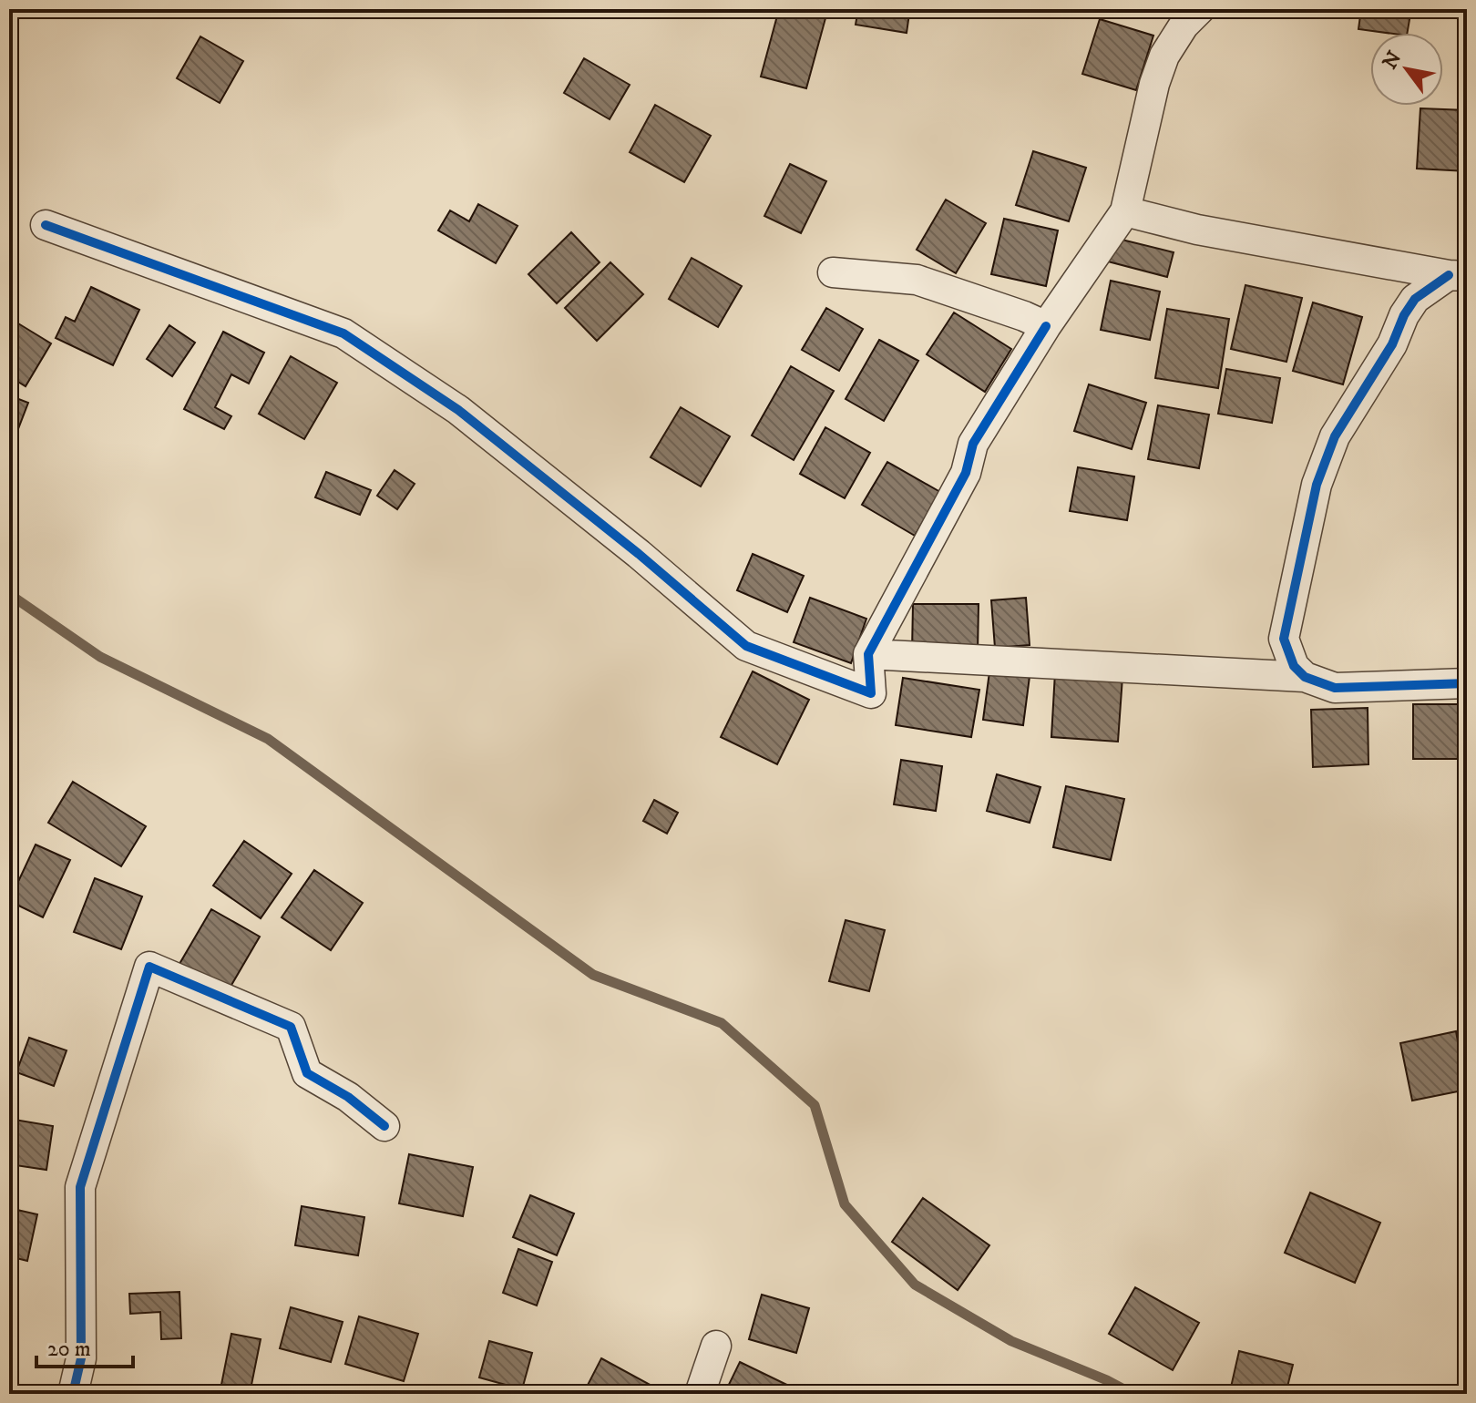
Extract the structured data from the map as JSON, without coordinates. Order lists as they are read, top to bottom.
{
  "scale_bar": "20 m",
  "north": "top left"
}
